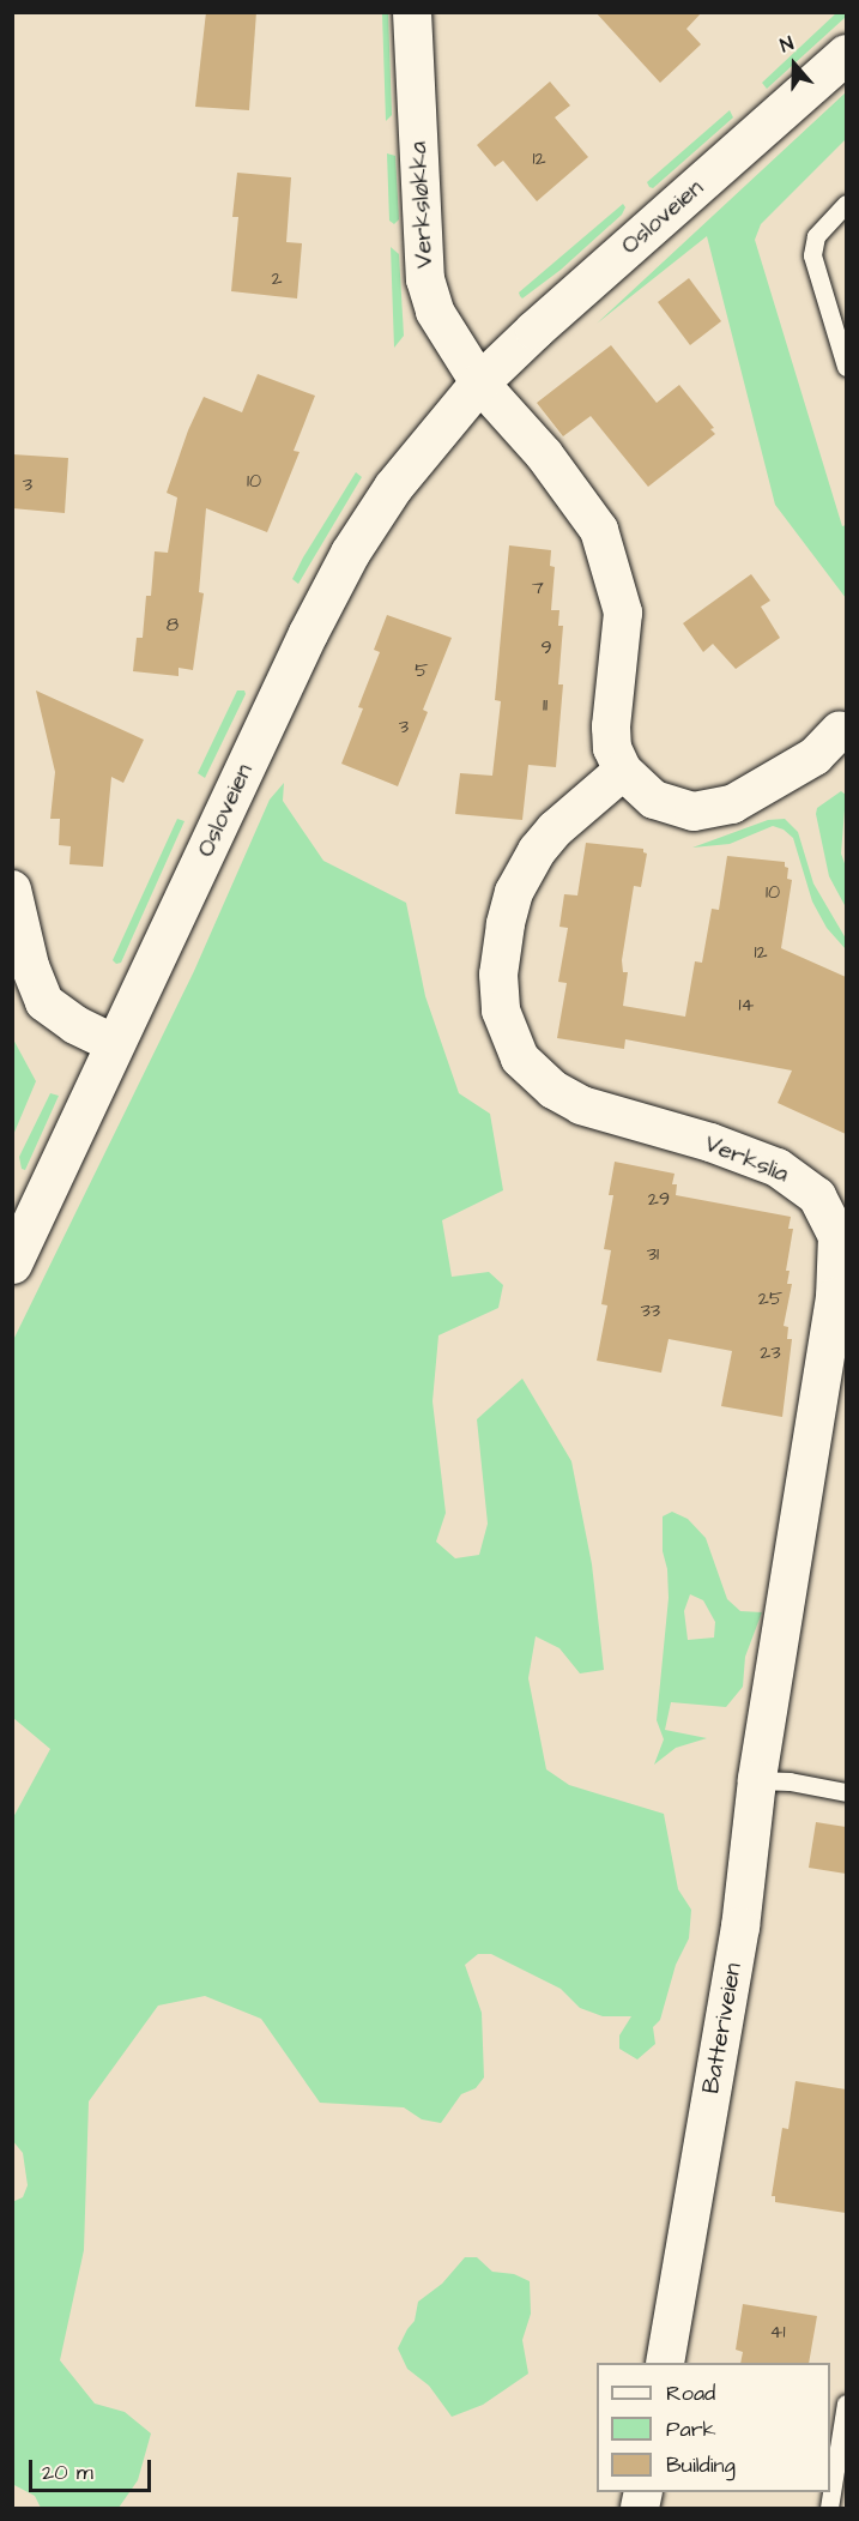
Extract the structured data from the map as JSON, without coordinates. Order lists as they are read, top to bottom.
{
  "streets": {
    "street": [
      "Verksløkka",
      "Osloveien",
      "Verkslia",
      "Batteriveien"
    ]
  },
  "crossings": [
    ["Verksløkka", "Osloveien"],
    ["Verkslia", "Batteriveien"]
  ],
  "house_numbers": [
    "12",
    "2",
    "10",
    "3",
    "7",
    "8",
    "9",
    "5",
    "11",
    "3",
    "10",
    "12",
    "14",
    "29",
    "31",
    "25",
    "33",
    "23",
    "41"
  ],
  "legend": ["Road", "Park", "Building"],
  "scale_bar": "20 m",
  "north": "top"
}
